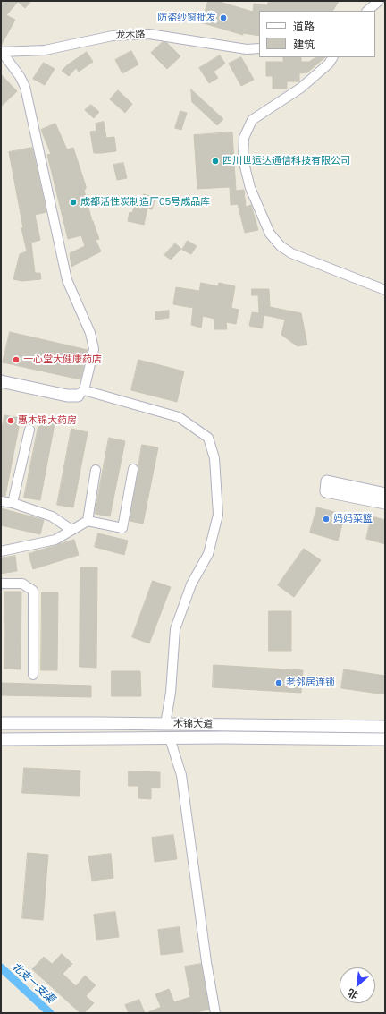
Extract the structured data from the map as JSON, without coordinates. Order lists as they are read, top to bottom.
{
  "streets": {
    "street": ["龙木路", "木锦大道"]
  },
  "water": ["北支一支渠"],
  "places": [
    "防盗纱窗批发",
    "四川世运达通信科技有限公司",
    "成都活性炭制造厂05号成品库",
    "一心堂大健康药店",
    "惠木锦大药房",
    "妈妈菜篮",
    "老邻居连锁"
  ],
  "legend": ["道路", "建筑"],
  "north": "bottom left"
}
